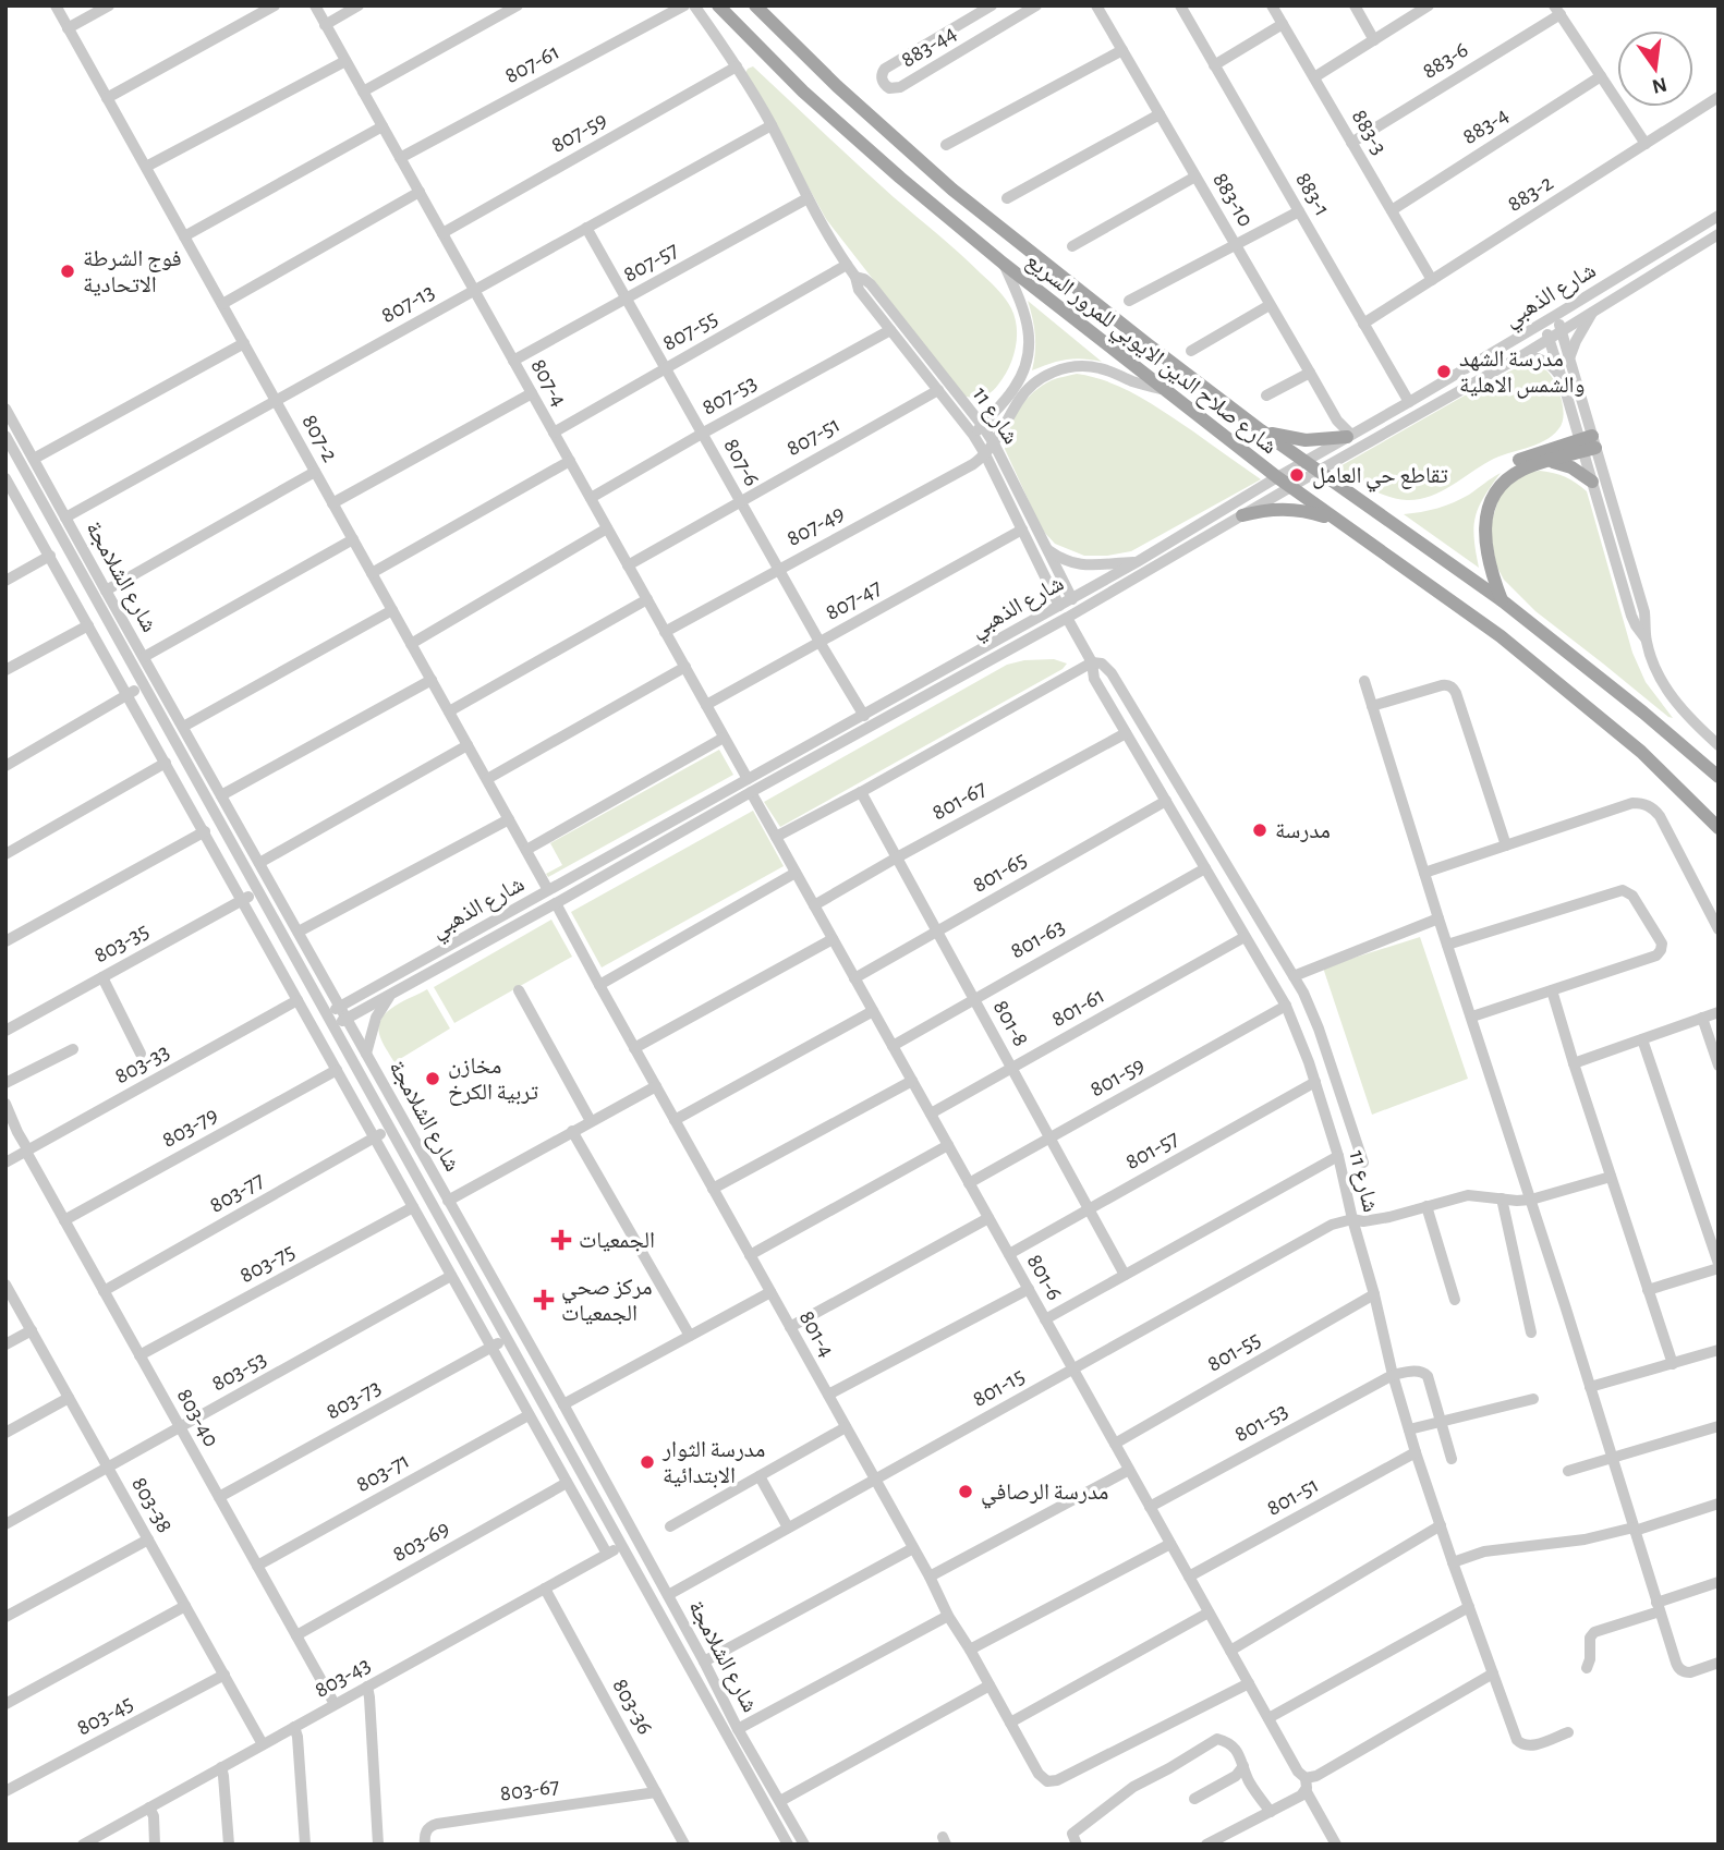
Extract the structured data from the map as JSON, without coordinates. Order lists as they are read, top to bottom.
{
  "streets": {
    "main road": ["شارع صلاح الدين الايوبي للمرور السريع"],
    "street": [
      "883-44",
      "883-6",
      "807-61",
      "883-4",
      "807-59",
      "883-3",
      "883-2",
      "883-1",
      "883-10",
      "807-57",
      "شارع الذهبي",
      "807-13",
      "807-55",
      "807-4",
      "807-53",
      "شارع 11",
      "807-51",
      "807-2",
      "807-6",
      "807-49",
      "شارع الشلامجة",
      "807-47",
      "801-67",
      "801-65",
      "801-63",
      "803-35",
      "801-61",
      "801-8",
      "803-33",
      "801-59",
      "803-79",
      "801-57",
      "803-77",
      "803-75",
      "801-6",
      "801-4",
      "801-55",
      "803-53",
      "801-15",
      "803-73",
      "803-40",
      "801-53",
      "803-71",
      "801-51",
      "803-38",
      "803-69",
      "803-43",
      "803-36",
      "803-45",
      "803-67"
    ]
  },
  "crossings": [
    ["883-6", "883-3"],
    ["807-61", "807-4"],
    ["883-4", "883-3"],
    ["807-59", "807-4"],
    ["807-59", "شارع 11"],
    ["883-3", "883-2"],
    ["883-2", "883-1"],
    ["883-1", "شارع الذهبي"],
    ["883-10", "شارع الذهبي"],
    ["807-57", "807-4"],
    ["807-57", "شارع 11"],
    ["807-57", "807-6"],
    ["شارع الذهبي", "شارع صلاح الدين الايوبي للمرور السريع"],
    ["شارع الذهبي", "807-4"],
    ["شارع الذهبي", "شارع 11"],
    ["شارع الذهبي", "807-2"],
    ["شارع الذهبي", "807-6"],
    ["شارع الذهبي", "شارع الشلامجة"],
    ["شارع الذهبي", "801-6"],
    ["شارع الذهبي", "801-4"],
    ["807-13", "807-4"],
    ["807-13", "شارع 11"],
    ["807-13", "807-2"],
    ["807-13", "807-6"],
    ["807-13", "شارع الشلامجة"],
    ["807-55", "807-4"],
    ["807-55", "شارع 11"],
    ["807-55", "807-6"],
    ["شارع صلاح الدين الايوبي للمرور السريع", "807-49"],
    ["807-4", "807-53"],
    ["807-4", "807-51"],
    ["807-4", "807-49"],
    ["807-4", "807-47"],
    ["807-53", "شارع 11"],
    ["807-53", "807-6"],
    ["شارع 11", "807-51"],
    ["شارع 11", "807-49"],
    ["شارع 11", "807-47"],
    ["شارع 11", "801-67"],
    ["شارع 11", "801-65"],
    ["شارع 11", "801-63"],
    ["شارع 11", "801-61"],
    ["شارع 11", "801-59"],
    ["شارع 11", "801-57"],
    ["شارع 11", "801-55"],
    ["شارع 11", "801-15"],
    ["شارع 11", "801-53"],
    ["شارع 11", "801-51"],
    ["807-51", "807-6"],
    ["807-6", "807-49"],
    ["807-6", "807-47"],
    ["شارع الشلامجة", "803-35"],
    ["شارع الشلامجة", "803-77"],
    ["شارع الشلامجة", "801-15"],
    ["شارع الشلامجة", "803-73"],
    ["شارع الشلامجة", "803-43"],
    ["801-67", "801-8"],
    ["801-67", "801-6"],
    ["801-65", "801-8"],
    ["801-65", "801-6"],
    ["801-63", "801-8"],
    ["801-63", "801-6"],
    ["801-61", "801-8"],
    ["801-61", "801-6"],
    ["801-8", "801-59"],
    ["801-8", "801-57"],
    ["803-33", "803-40"],
    ["801-59", "801-6"],
    ["803-79", "803-40"],
    ["801-57", "801-6"],
    ["803-77", "803-40"],
    ["803-75", "803-40"],
    ["801-6", "801-4"],
    ["801-6", "801-55"],
    ["801-6", "801-15"],
    ["801-6", "801-53"],
    ["801-6", "801-51"],
    ["801-4", "801-15"],
    ["803-53", "803-40"],
    ["803-53", "803-38"],
    ["803-73", "803-40"],
    ["803-40", "803-71"],
    ["803-40", "803-69"],
    ["803-40", "803-43"],
    ["803-38", "803-43"],
    ["803-38", "803-45"],
    ["803-43", "803-36"],
    ["803-36", "803-67"]
  ],
  "places": {
    "other": [
      "فوج الشرطة الاتحادية",
      "مدرسة الشهد والشمس الاهلية",
      "تقاطع حي العامل",
      "مدرسة",
      "مخازن تربية الكرخ",
      "مدرسة الثوار الابتدائية",
      "مدرسة الرصافي"
    ],
    "health": ["الجمعيات", "مركز صحي الجمعيات"]
  },
  "north": "bottom"
}
